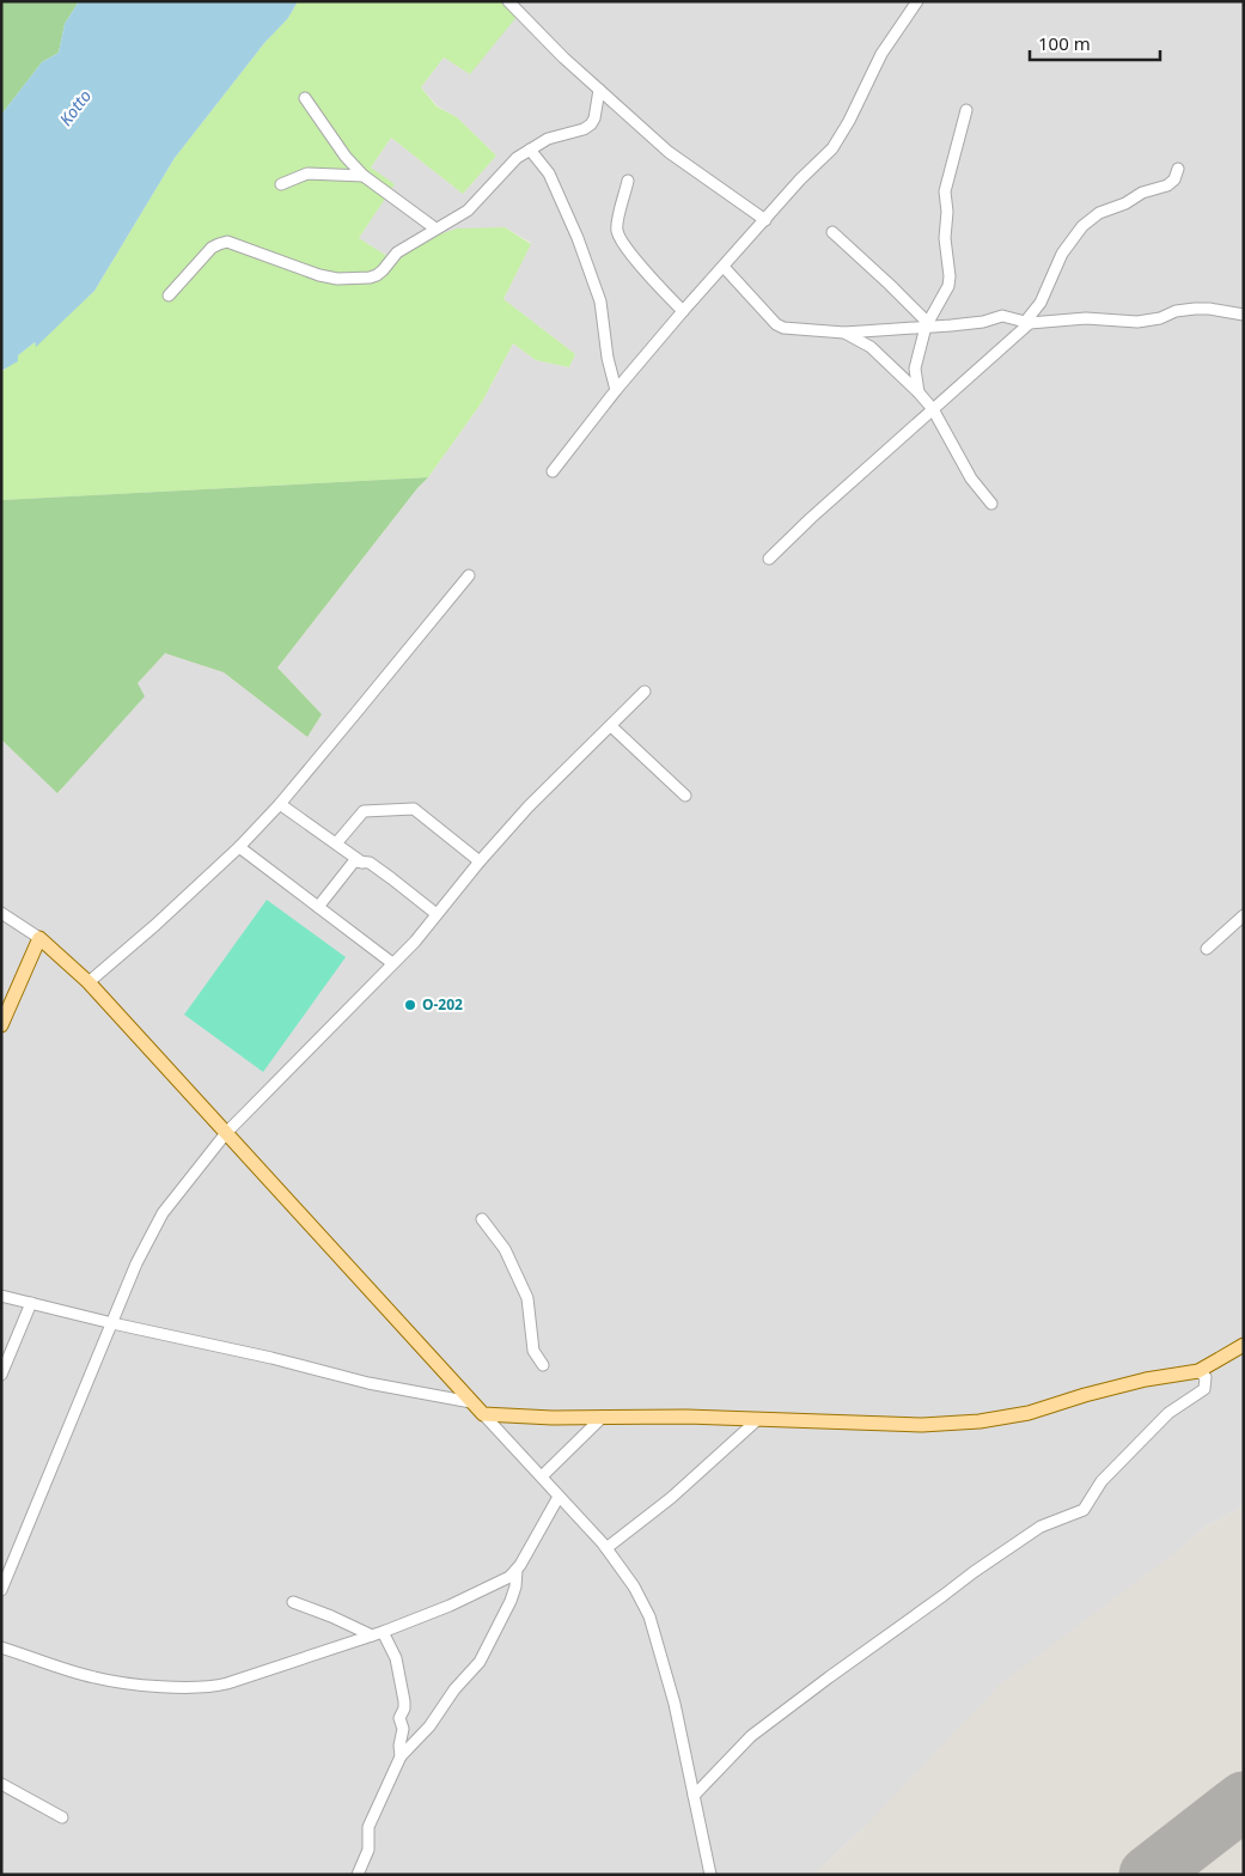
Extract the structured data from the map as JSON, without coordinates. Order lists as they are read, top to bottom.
{
  "water": ["Kotto"],
  "places": ["O-202"],
  "scale_bar": "100 m"
}
